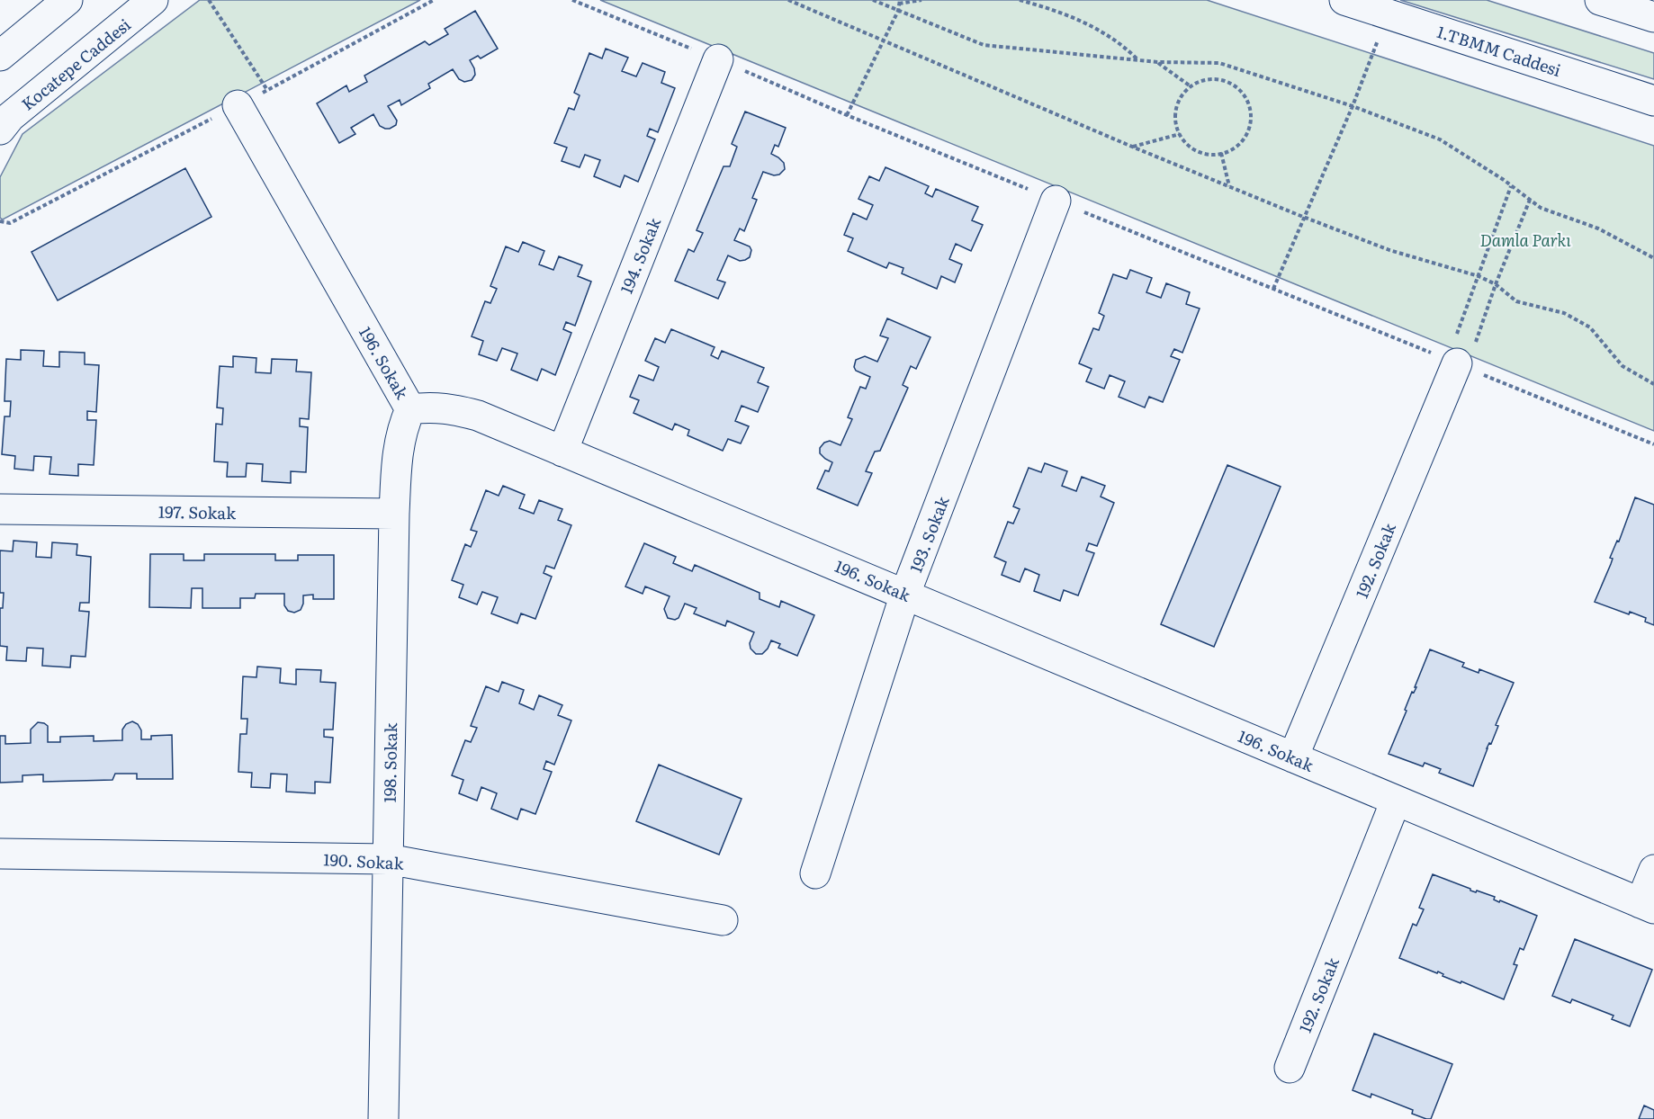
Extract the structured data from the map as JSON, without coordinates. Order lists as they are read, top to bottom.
{
  "streets": {
    "street": [
      "1.TBMM Caddesi",
      "Kocatepe Caddesi",
      "194. Sokak",
      "196. Sokak",
      "197. Sokak",
      "193. Sokak",
      "192. Sokak",
      "198. Sokak",
      "190. Sokak"
    ]
  },
  "crossings": [
    ["194. Sokak", "196. Sokak"],
    ["196. Sokak", "193. Sokak"],
    ["196. Sokak", "192. Sokak"],
    ["196. Sokak", "198. Sokak"],
    ["197. Sokak", "198. Sokak"],
    ["198. Sokak", "190. Sokak"]
  ],
  "parks": ["Damla Parkı"]
}
